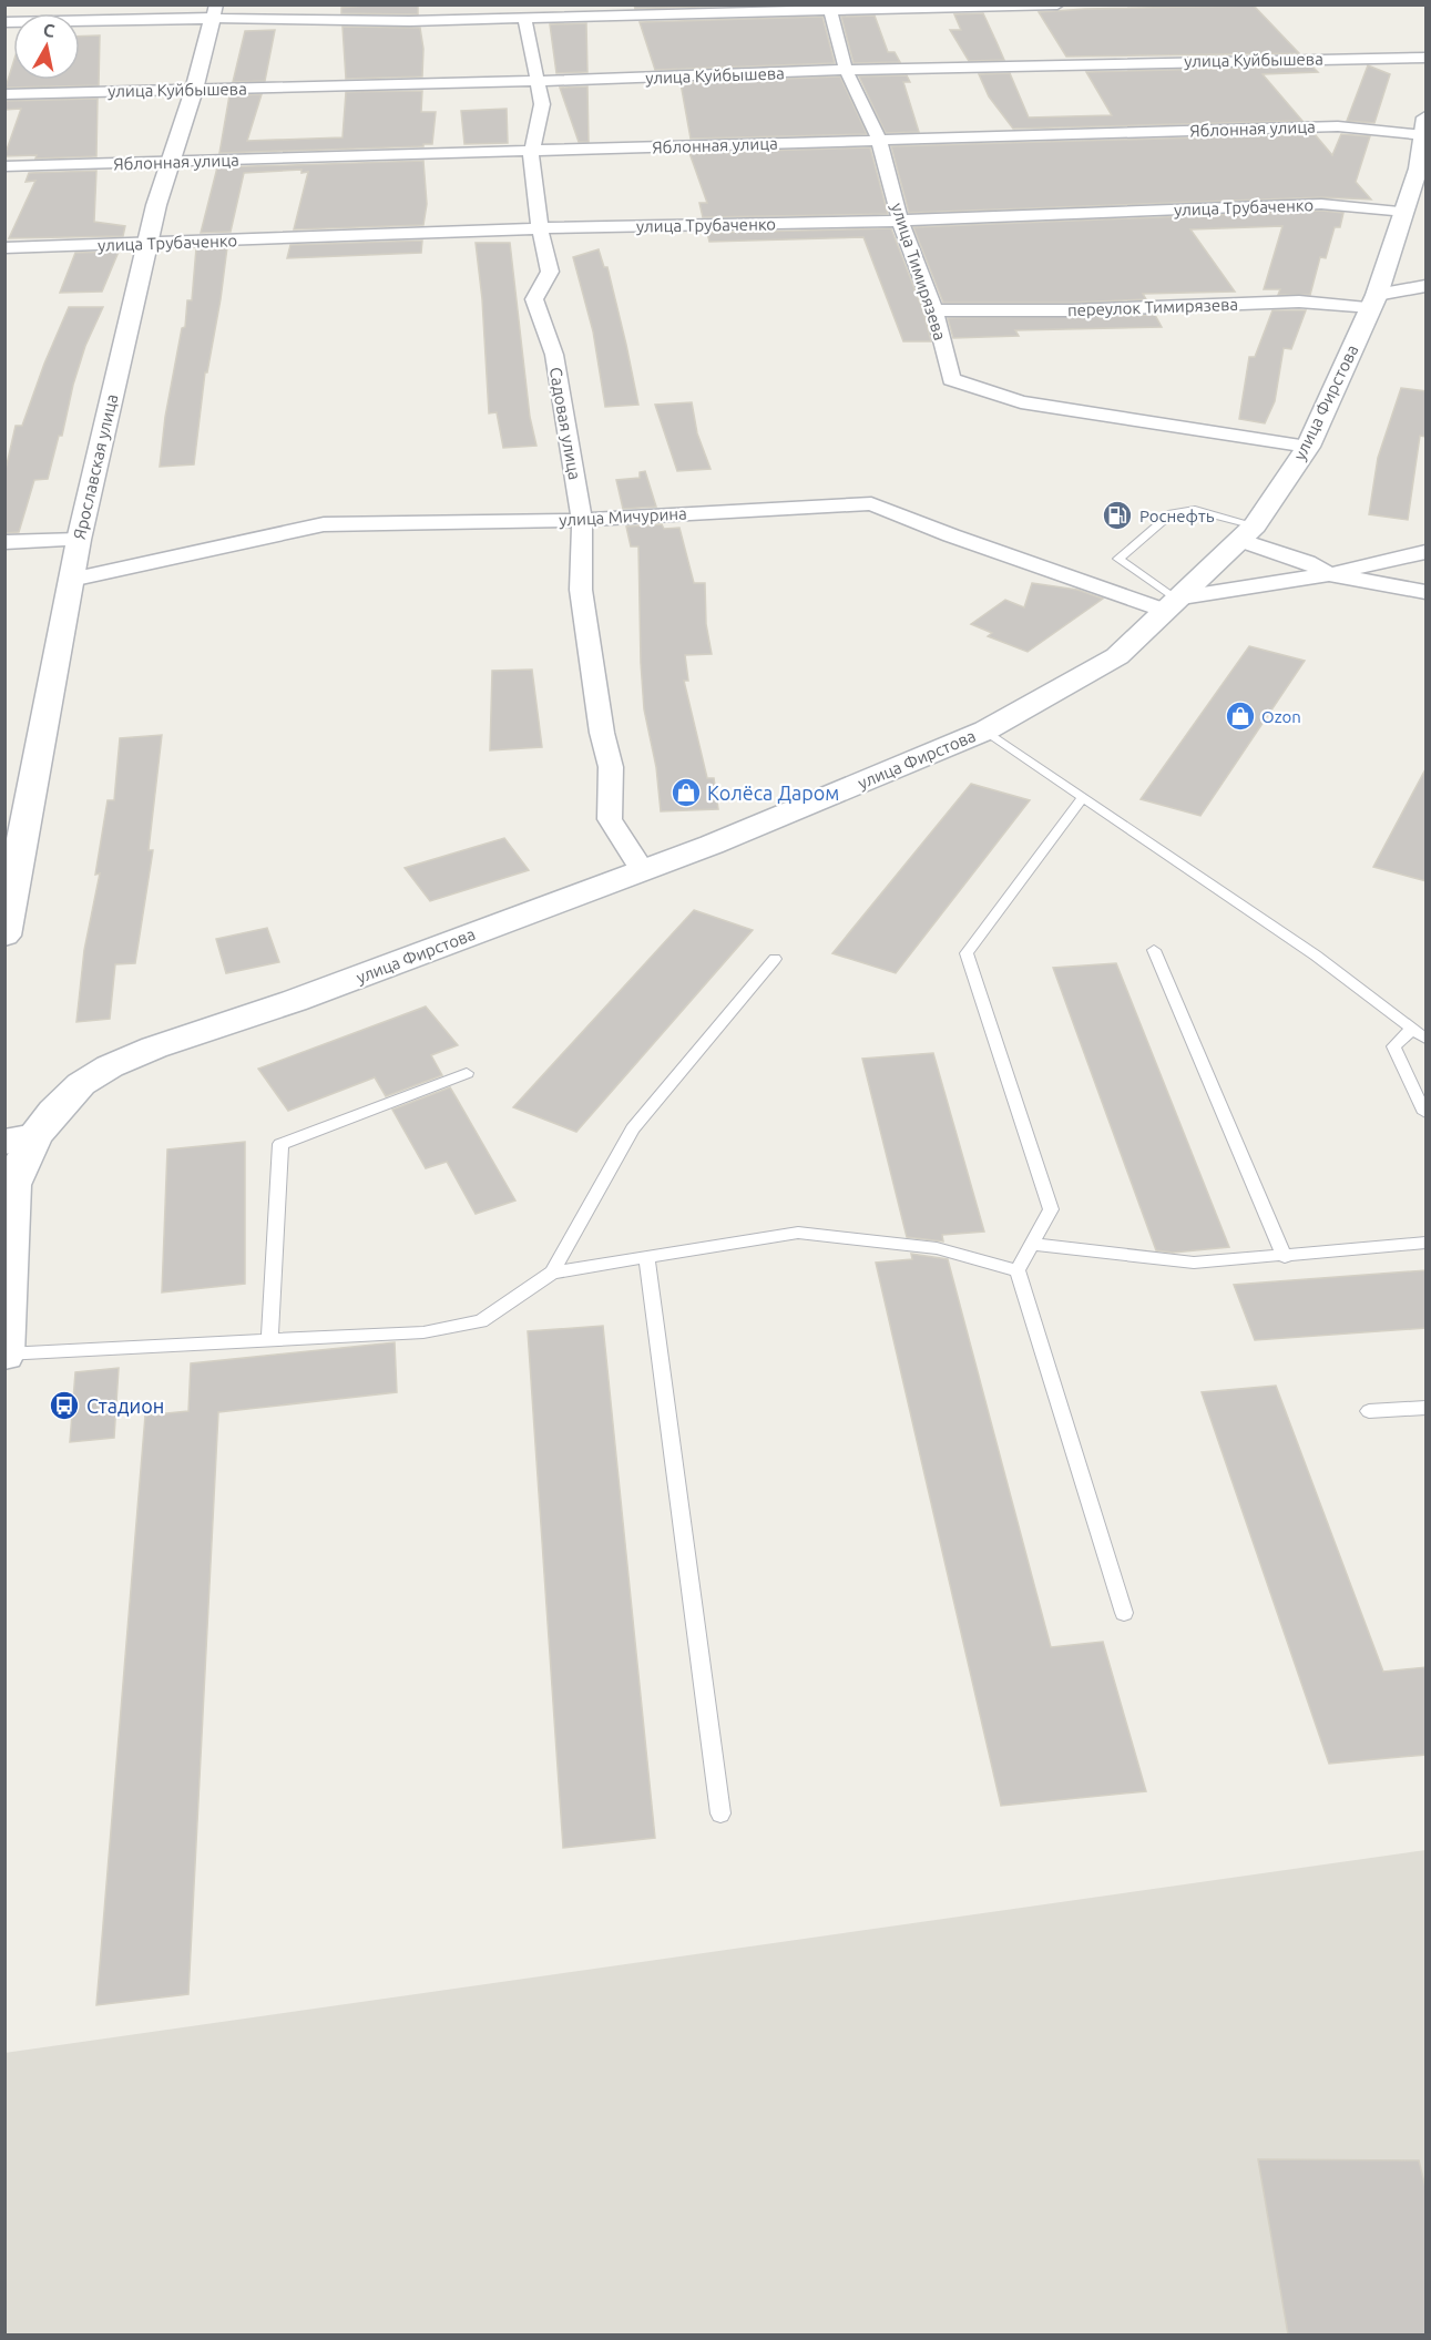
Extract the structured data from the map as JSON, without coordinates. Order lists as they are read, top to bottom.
{
  "streets": {
    "main road": ["улица Фирстова", "Ярославская улица"],
    "street": [
      "улица Куйбышева",
      "Яблонная улица",
      "улица Трубаченко",
      "улица Тимирязева",
      "переулок Тимирязева",
      "Садовая улица",
      "улица Мичурина"
    ]
  },
  "crossings": [
    ["улица Куйбышева", "улица Тимирязева"],
    ["улица Куйбышева", "Садовая улица"],
    ["улица Куйбышева", "Ярославская улица"],
    ["Яблонная улица", "улица Тимирязева"],
    ["Яблонная улица", "улица Фирстова"],
    ["Яблонная улица", "Садовая улица"],
    ["Яблонная улица", "Ярославская улица"],
    ["улица Трубаченко", "улица Тимирязева"],
    ["улица Трубаченко", "улица Фирстова"],
    ["улица Трубаченко", "Садовая улица"],
    ["улица Трубаченко", "Ярославская улица"],
    ["улица Тимирязева", "переулок Тимирязева"],
    ["улица Тимирязева", "улица Фирстова"],
    ["переулок Тимирязева", "улица Фирстова"],
    ["улица Фирстова", "Садовая улица"],
    ["улица Фирстова", "улица Мичурина"],
    ["Садовая улица", "улица Мичурина"],
    ["Ярославская улица", "улица Мичурина"]
  ],
  "places": {
    "fuel station": ["Роснефть"],
    "shop": ["Ozon", "Колёса Даром"],
    "bus stop": ["Стадион"]
  },
  "north": "top"
}
